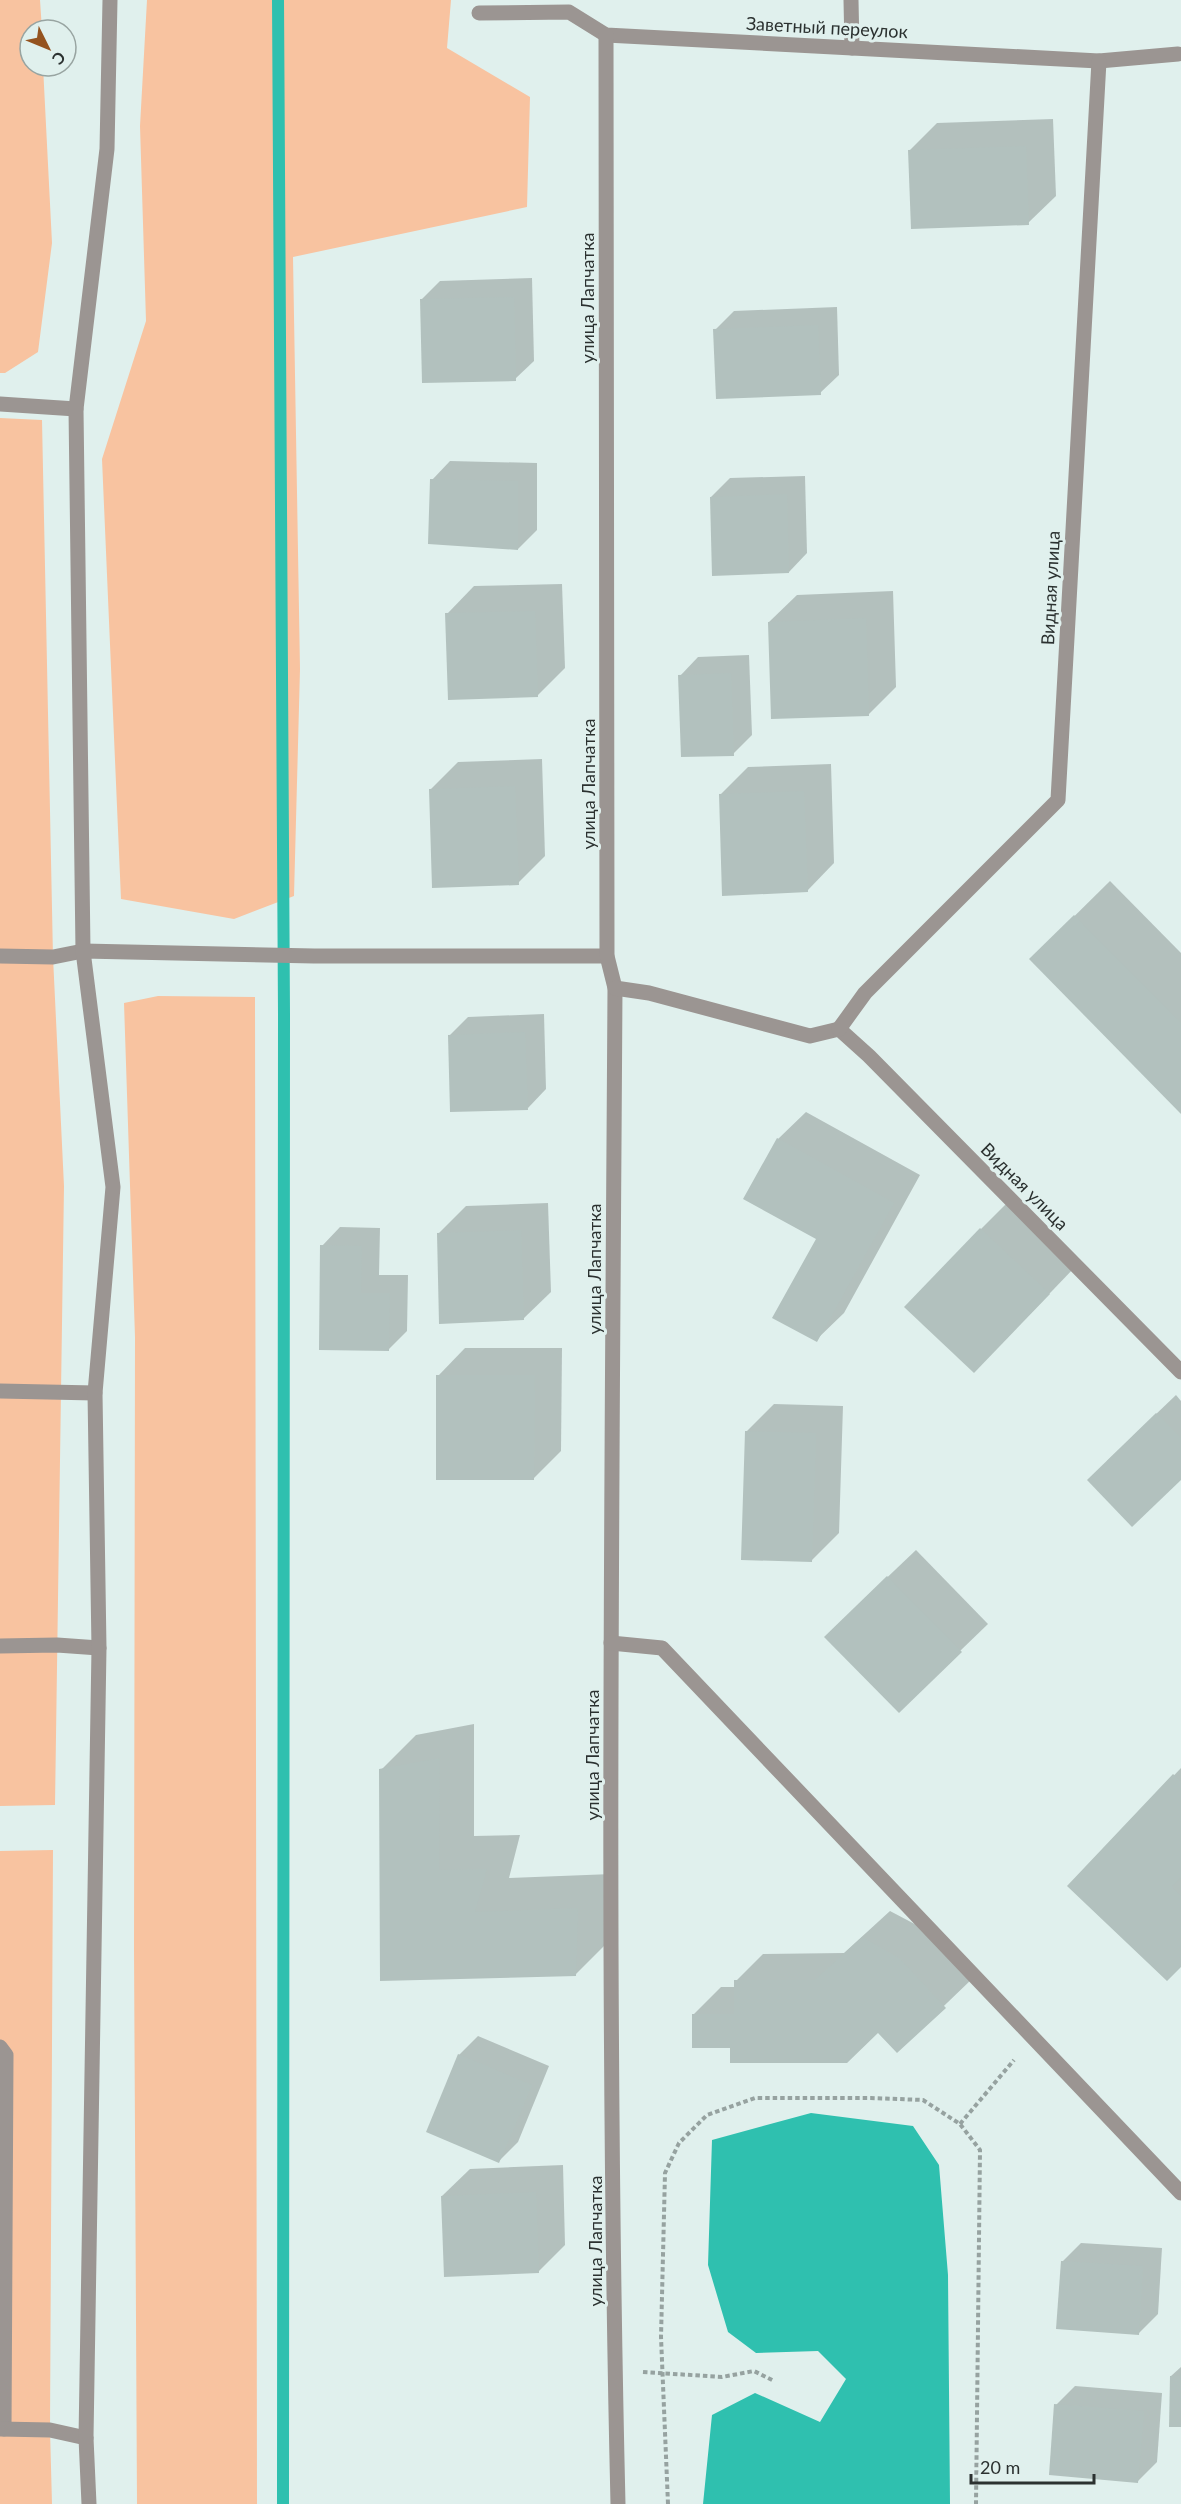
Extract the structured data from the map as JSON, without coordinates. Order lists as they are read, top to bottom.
{
  "streets": {
    "street": ["Заветный переулок", "улица Лапчатка", "Видная улица"]
  },
  "crossings": [
    ["Заветный переулок", "улица Лапчатка"],
    ["Заветный переулок", "Видная улица"]
  ],
  "scale_bar": "20 m",
  "north": "bottom right"
}
